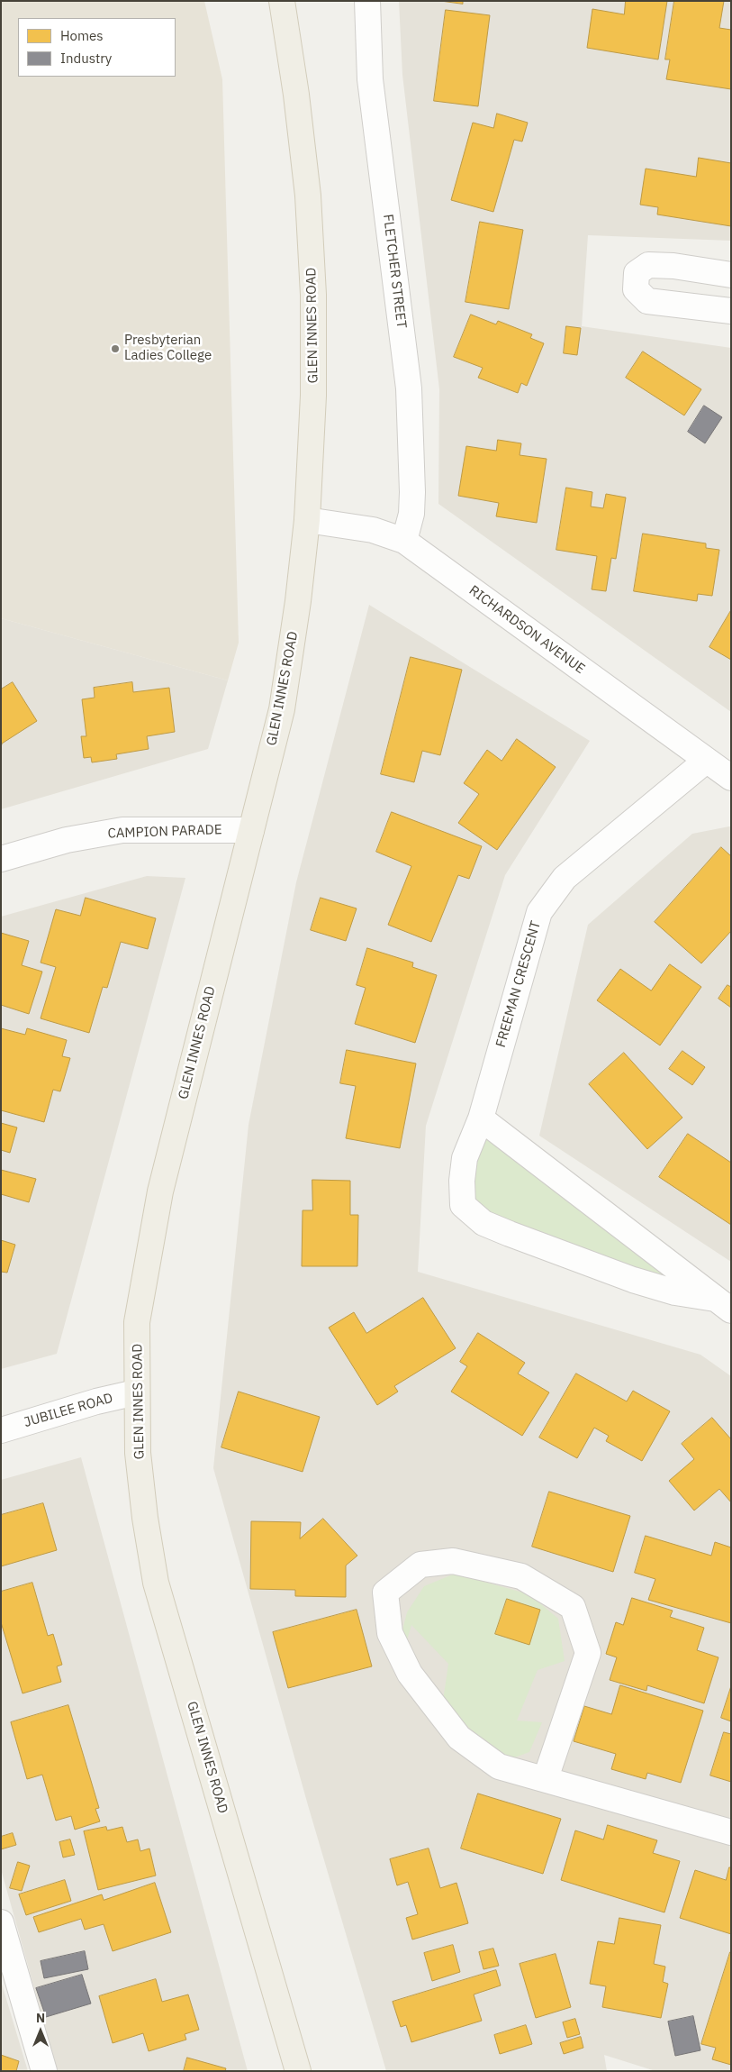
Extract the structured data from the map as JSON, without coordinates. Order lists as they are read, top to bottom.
{
  "streets": {
    "main road": ["GLEN INNES ROAD"],
    "street": [
      "FLETCHER STREET",
      "RICHARDSON AVENUE",
      "CAMPION PARADE",
      "FREEMAN CRESCENT",
      "JUBILEE ROAD"
    ]
  },
  "crossings": [
    ["FLETCHER STREET", "RICHARDSON AVENUE"],
    ["GLEN INNES ROAD", "RICHARDSON AVENUE"],
    ["GLEN INNES ROAD", "CAMPION PARADE"],
    ["GLEN INNES ROAD", "JUBILEE ROAD"],
    ["RICHARDSON AVENUE", "FREEMAN CRESCENT"]
  ],
  "places": ["Presbyterian Ladies College"],
  "legend": ["Homes", "Industry"],
  "north": "top"
}
